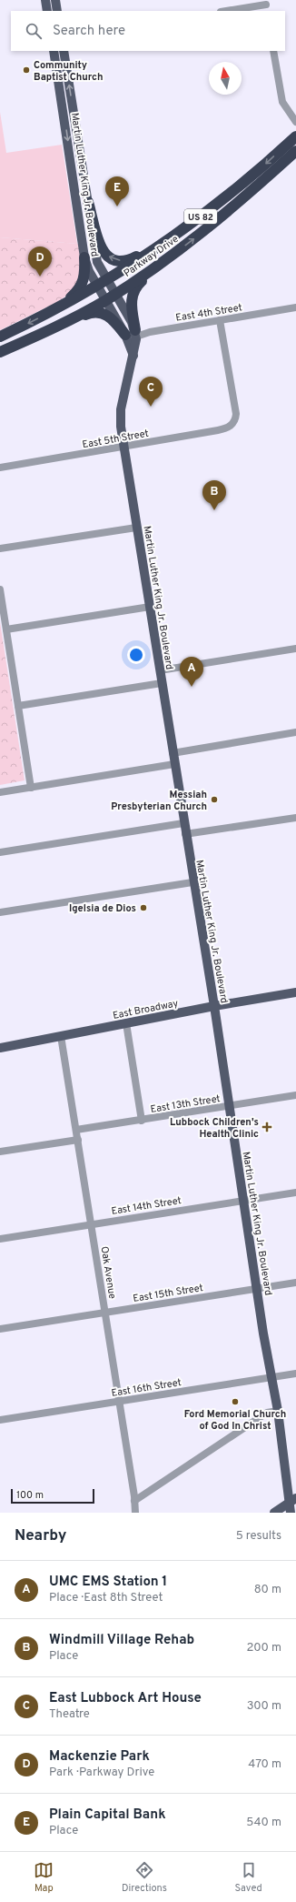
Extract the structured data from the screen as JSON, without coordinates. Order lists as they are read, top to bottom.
{
  "streets": {
    "highway": ["US 82", "Parkway Drive"],
    "main road": ["Martin Luther King Jr. Boulevard", "East Broadway"],
    "street": [
      "East 4th Street",
      "East 5th Street",
      "East 13th Street",
      "East 14th Street",
      "Oak Avenue",
      "East 15th Street",
      "East 16th Street"
    ]
  },
  "crossings": [
    ["Martin Luther King Jr. Boulevard", "Parkway Drive"],
    ["Martin Luther King Jr. Boulevard", "East 4th Street"],
    ["Martin Luther King Jr. Boulevard", "East 5th Street"],
    ["Martin Luther King Jr. Boulevard", "East Broadway"],
    ["Martin Luther King Jr. Boulevard", "East 13th Street"],
    ["Martin Luther King Jr. Boulevard", "East 14th Street"],
    ["Martin Luther King Jr. Boulevard", "East 15th Street"],
    ["Martin Luther King Jr. Boulevard", "East 16th Street"],
    ["East 4th Street", "East 5th Street"],
    ["East Broadway", "Oak Avenue"],
    ["East 13th Street", "Oak Avenue"],
    ["East 14th Street", "Oak Avenue"],
    ["Oak Avenue", "East 15th Street"],
    ["Oak Avenue", "East 16th Street"]
  ],
  "places": {
    "other": [
      "Community Baptist Church",
      "Messiah Presbyterian Church",
      "Igelsia de Dios",
      "Ford Memorial Church of God In Christ"
    ],
    "health": ["Lubbock Children's Health Clinic"]
  },
  "scale_bar": "100 m",
  "north": "top",
  "page": {
    "search": "Search here",
    "pins": [
      "E",
      "D",
      "C",
      "B",
      "A"
    ],
    "scale": "100 m",
    "heading": ["Nearby", "5 results"],
    "list": [
      {
        "mark": "A",
        "name": "UMC EMS Station 1",
        "note": "Place · East 8th Street",
        "value": "80 m"
      },
      {
        "mark": "B",
        "name": "Windmill Village Rehab",
        "note": "Place",
        "value": "200 m"
      },
      {
        "mark": "C",
        "name": "East Lubbock Art House",
        "note": "Theatre",
        "value": "300 m"
      },
      {
        "mark": "D",
        "name": "Mackenzie Park",
        "note": "Park · Parkway Drive",
        "value": "470 m"
      },
      {
        "mark": "E",
        "name": "Plain Capital Bank",
        "note": "Place",
        "value": "540 m"
      }
    ],
    "nav": ["Map", "Directions", "Saved"]
  }
}
